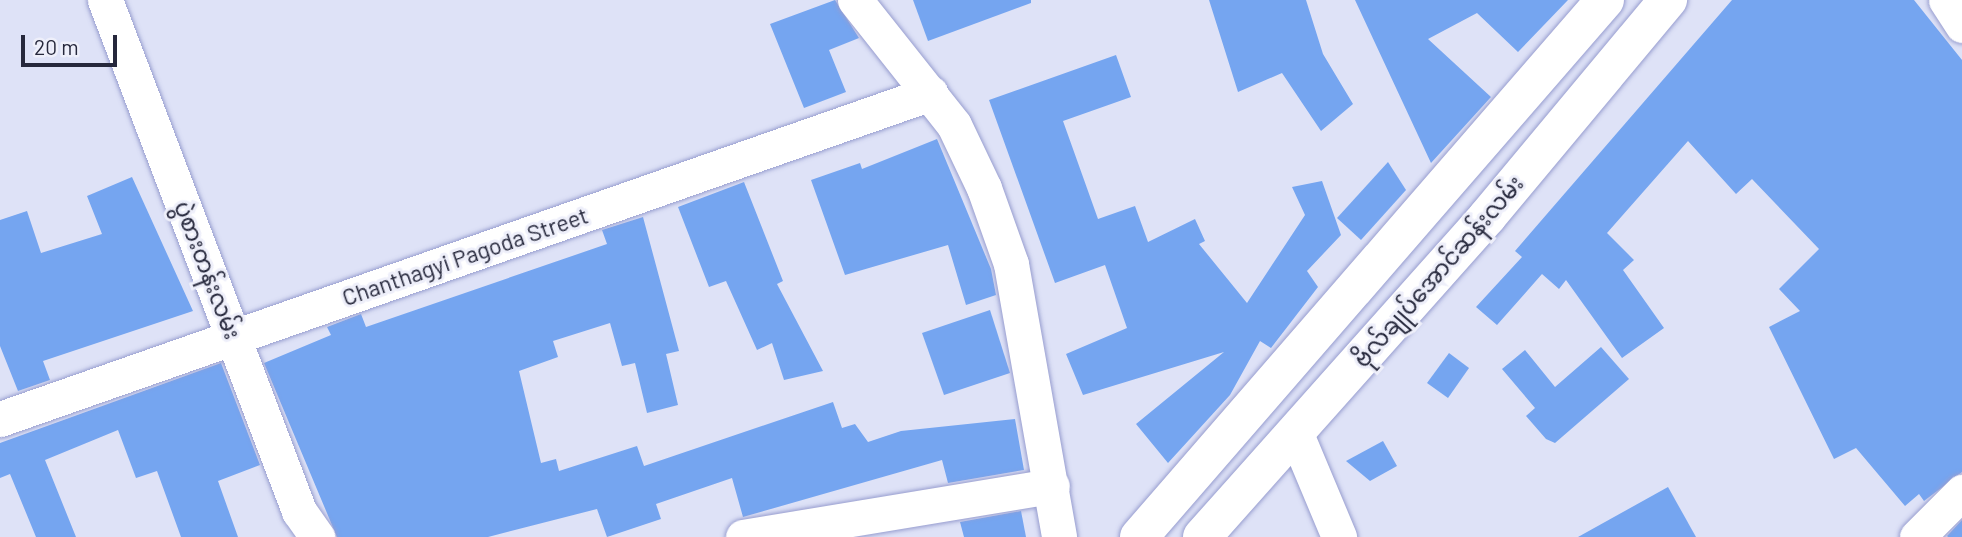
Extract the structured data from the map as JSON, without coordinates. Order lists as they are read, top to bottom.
{
  "streets": {
    "highway": ["ဗိုလ်ချုပ်အောင်ဆန်းလမ်း"],
    "street": ["Chanthagyi Pagoda Street", "ပွဲစားတန်းလမ်း"]
  },
  "crossings": [
    ["Chanthagyi Pagoda Street", "ပွဲစားတန်းလမ်း"]
  ],
  "scale_bar": "20 m"
}
